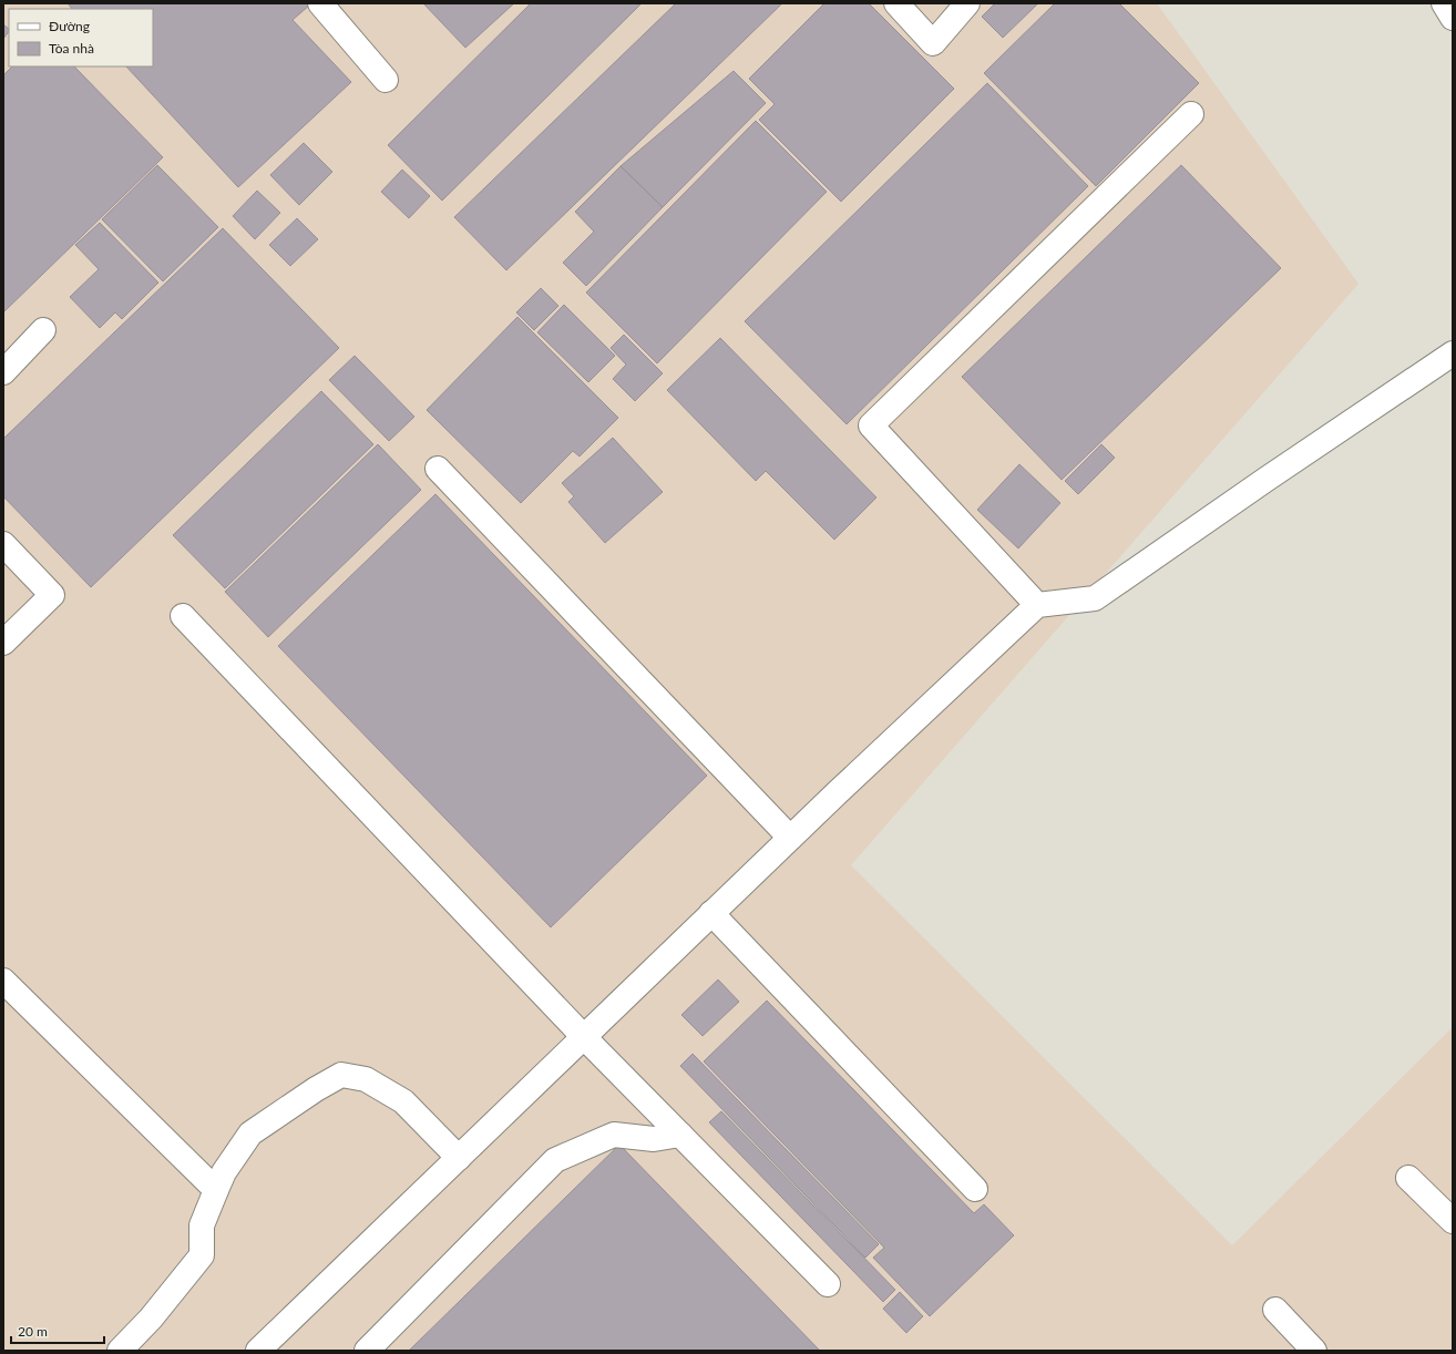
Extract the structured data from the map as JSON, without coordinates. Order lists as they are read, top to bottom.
{
  "legend": ["Đường", "Tòa nhà"],
  "scale_bar": "20 m"
}
